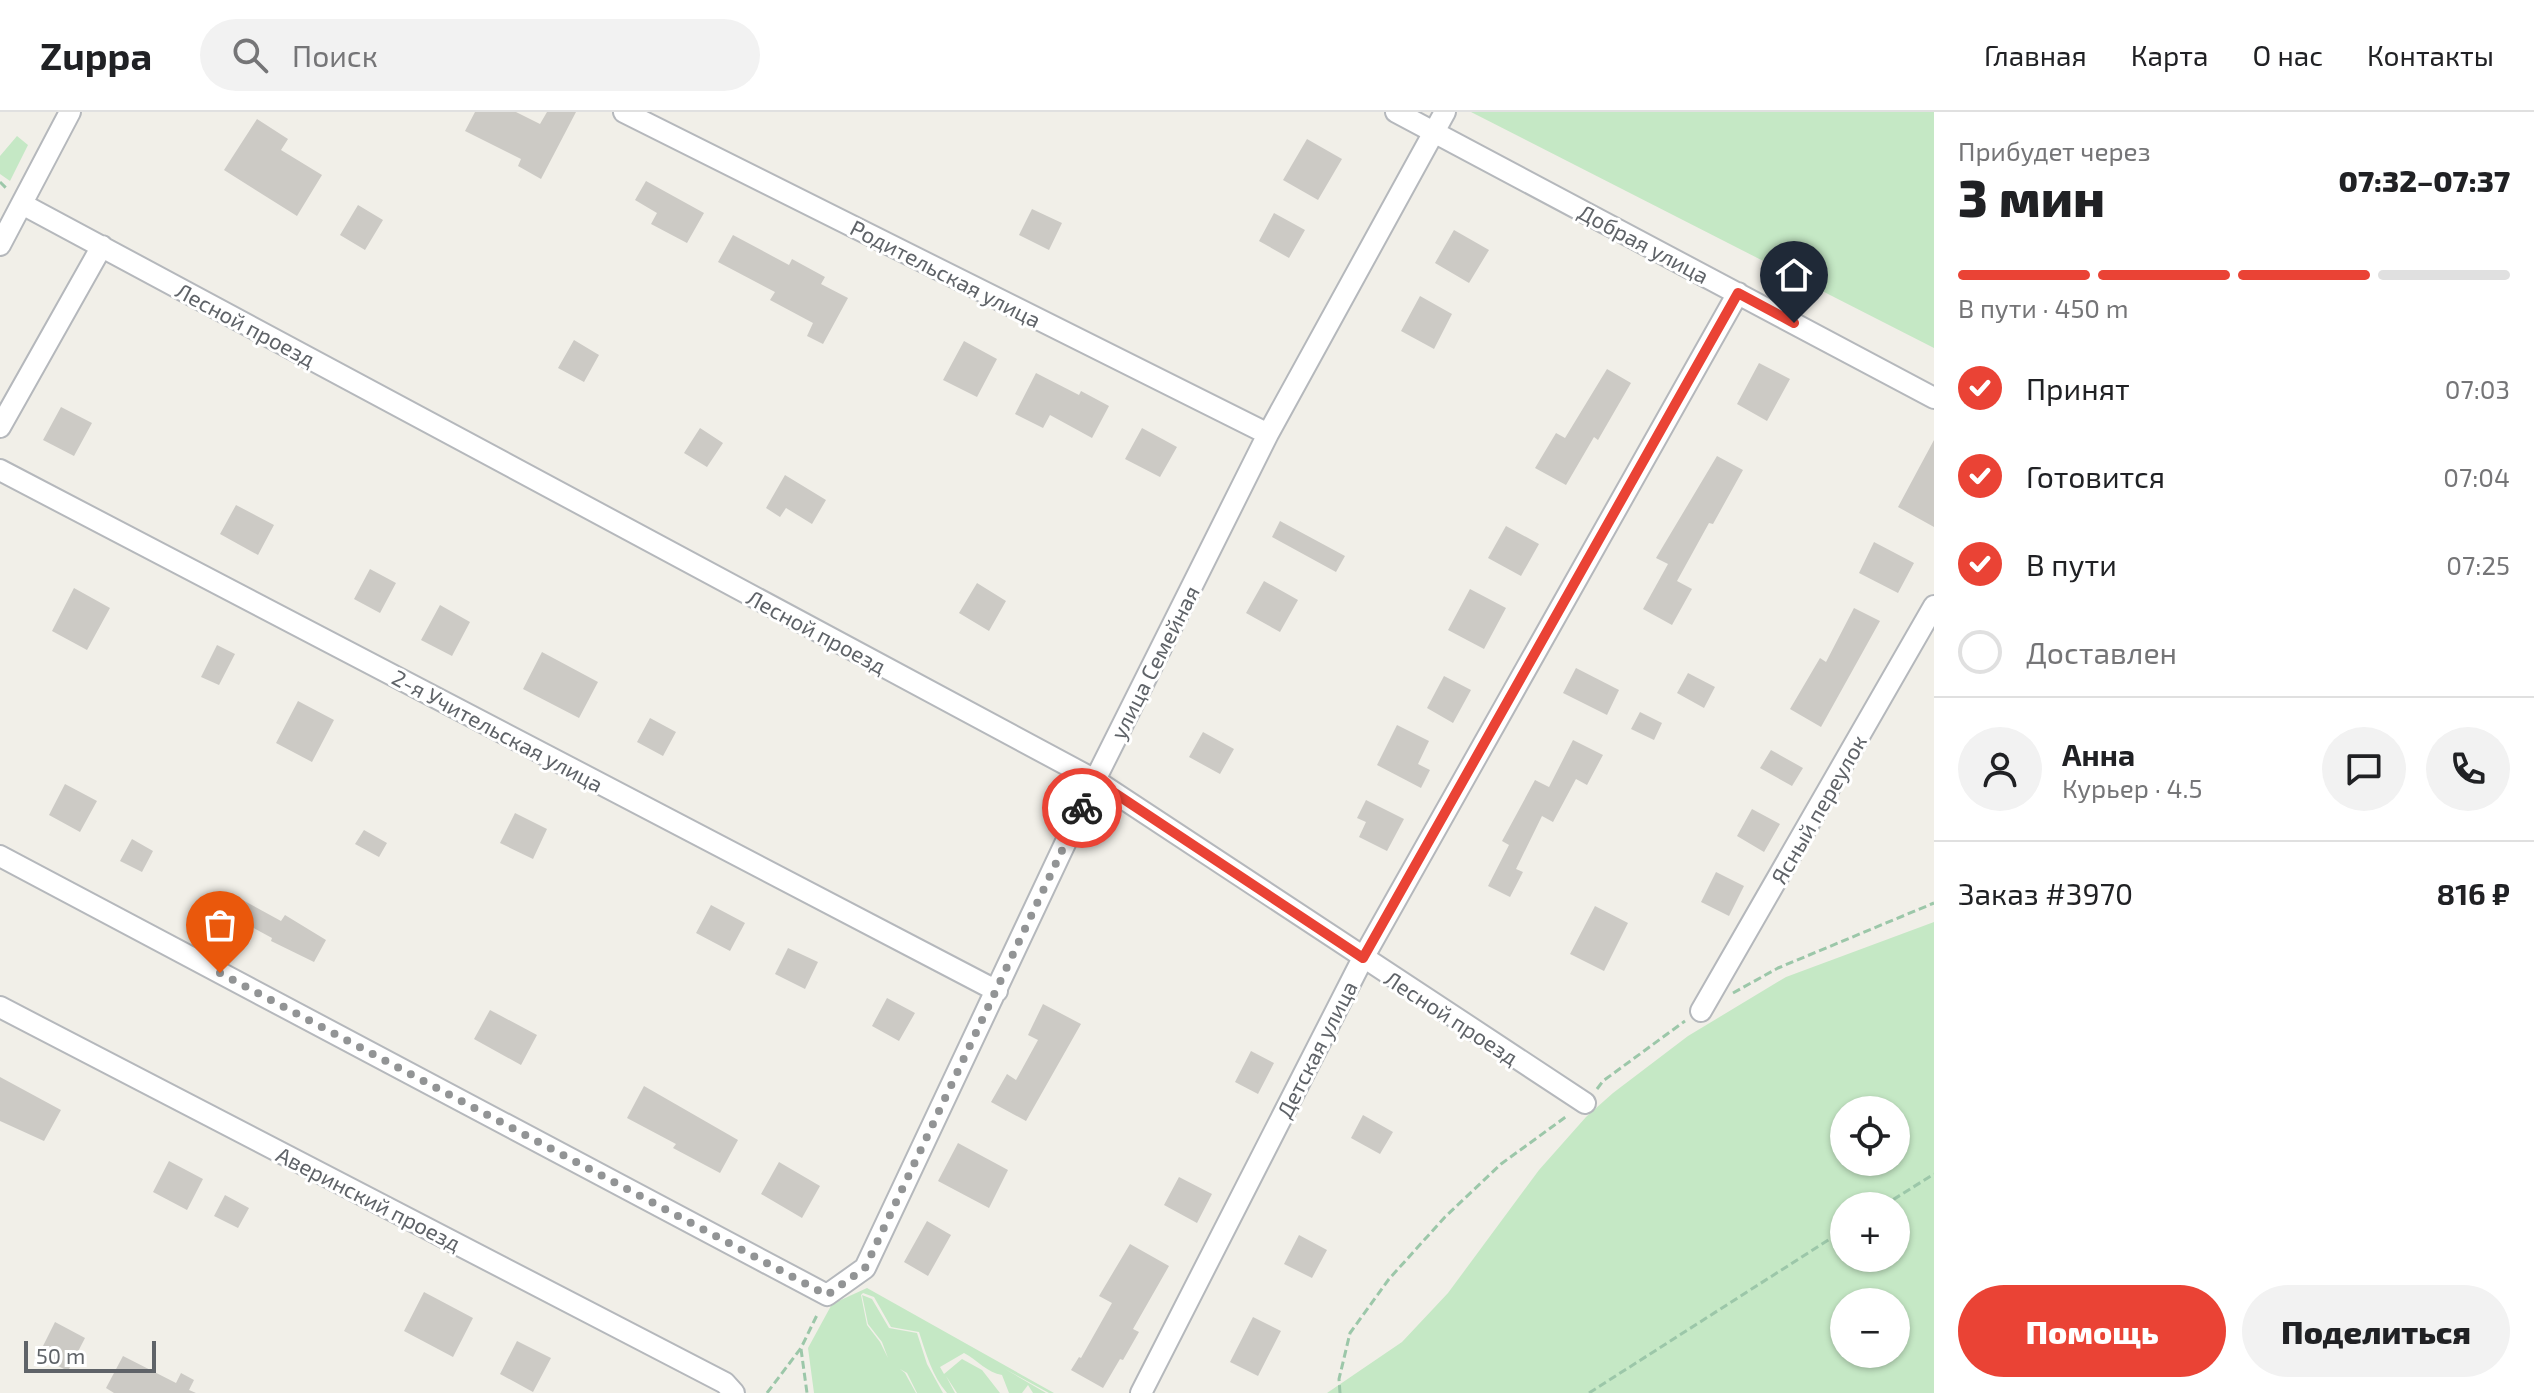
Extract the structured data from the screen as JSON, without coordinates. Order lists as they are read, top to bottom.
{
  "streets": {
    "street": [
      "Добрая улица",
      "Родительская улица",
      "Лесной проезд",
      "улица Семейная",
      "2-я Учительская улица",
      "Ясный переулок",
      "Детская улица",
      "Аверинский проезд"
    ]
  },
  "crossings": [
    ["Добрая улица", "улица Семейная"],
    ["Добрая улица", "Детская улица"],
    ["Родительская улица", "улица Семейная"],
    ["Лесной проезд", "улица Семейная"],
    ["Лесной проезд", "Детская улица"],
    ["улица Семейная", "2-я Учительская улица"]
  ],
  "scale_bar": "50 m",
  "page": {
    "header": "Zuppa",
    "search": "Поиск",
    "nav": [
      "Главная",
      "Карта",
      "О нас",
      "Контакты"
    ],
    "heading": ["3 мин", "Прибудет через", "07:32–07:37"],
    "panel": [
      "Анна",
      "Курьер · 4.5",
      "Заказ #3970",
      "816 ₽"
    ],
    "bar": "В пути · 450 m",
    "list": [
      ["Принят", "07:03"],
      ["Готовится", "07:04"],
      ["В пути", "07:25"],
      "Доставлен"
    ],
    "map_buttons": ["+", "−"],
    "buttons": ["Помощь", "Поделиться"],
    "scale": "50 m"
  }
}
